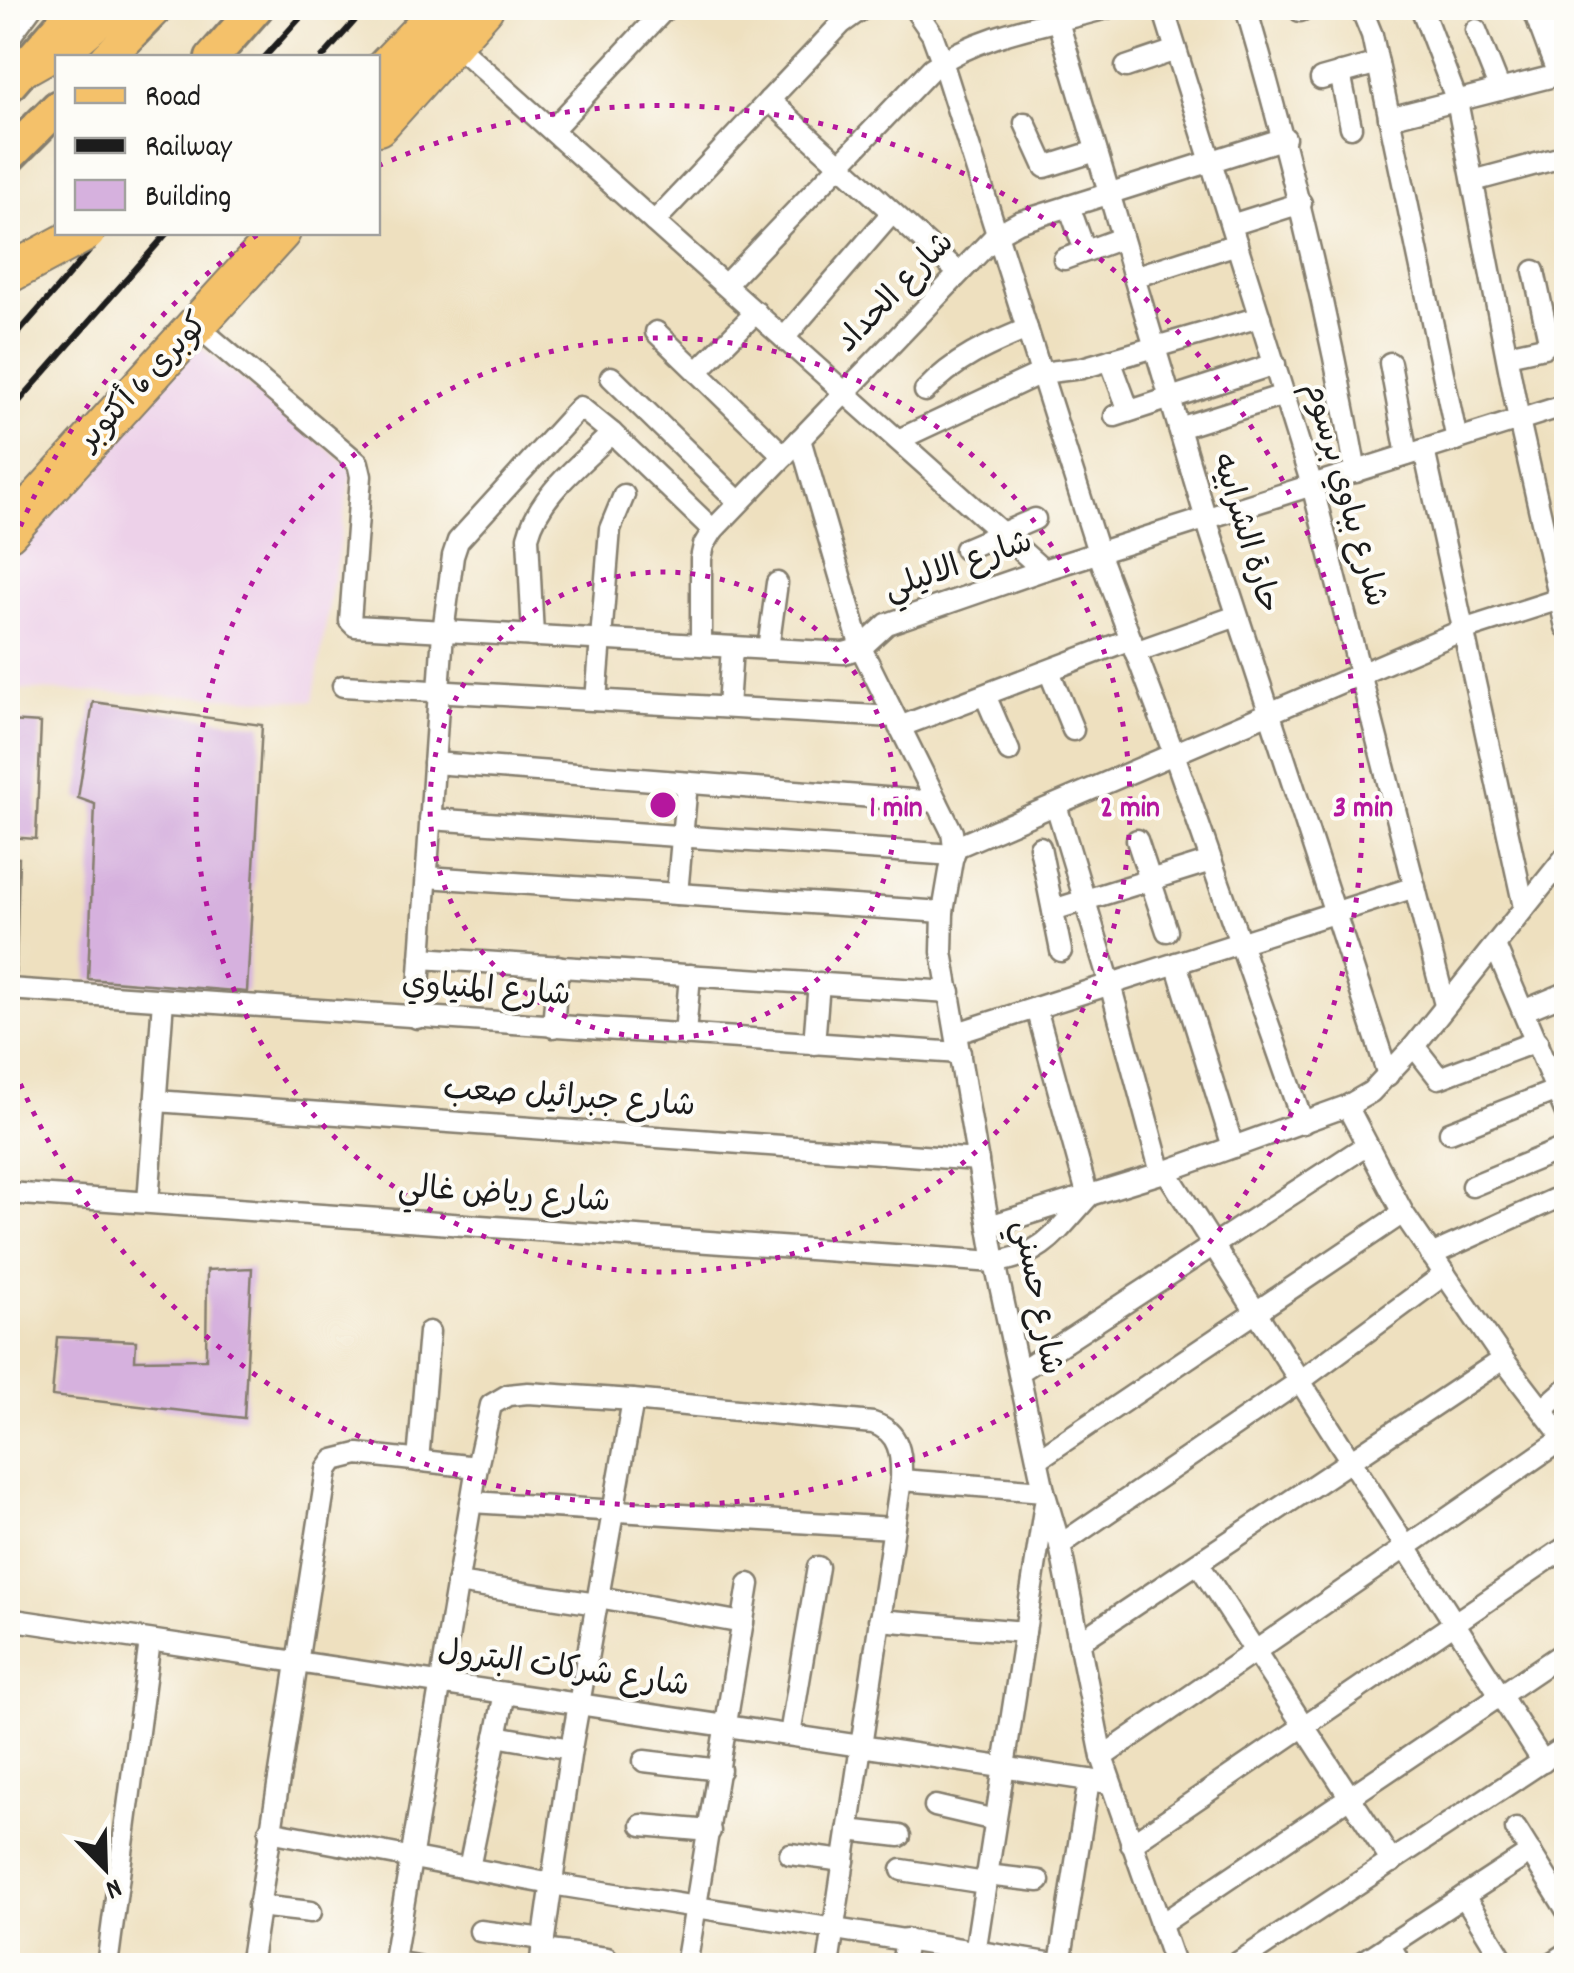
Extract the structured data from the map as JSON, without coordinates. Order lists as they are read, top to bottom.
{
  "streets": {
    "highway": ["كوبرى 6 أكتوبر"],
    "street": [
      "شارع الحداد",
      "شارع بباوي برسوم",
      "حارة الشرابيه",
      "شارع الاليلي",
      "شارع المنياوي",
      "شارع جبرائيل صعب",
      "شارع رياض غالي",
      "شارع حسني",
      "شارع شركات البترول"
    ]
  },
  "crossings": [
    ["شارع الحداد", "شارع بباوي برسوم"],
    ["شارع الحداد", "حارة الشرابيه"],
    ["شارع الحداد", "شارع الاليلي"],
    ["شارع بباوي برسوم", "شارع الاليلي"],
    ["حارة الشرابيه", "شارع الاليلي"],
    ["شارع المنياوي", "شارع حسني"],
    ["شارع جبرائيل صعب", "شارع حسني"],
    ["شارع رياض غالي", "شارع حسني"],
    ["شارع حسني", "شارع شركات البترول"]
  ],
  "legend": ["Road", "Railway", "Building"],
  "north": "bottom right",
  "rings": ["1 min", "2 min", "3 min"]
}
